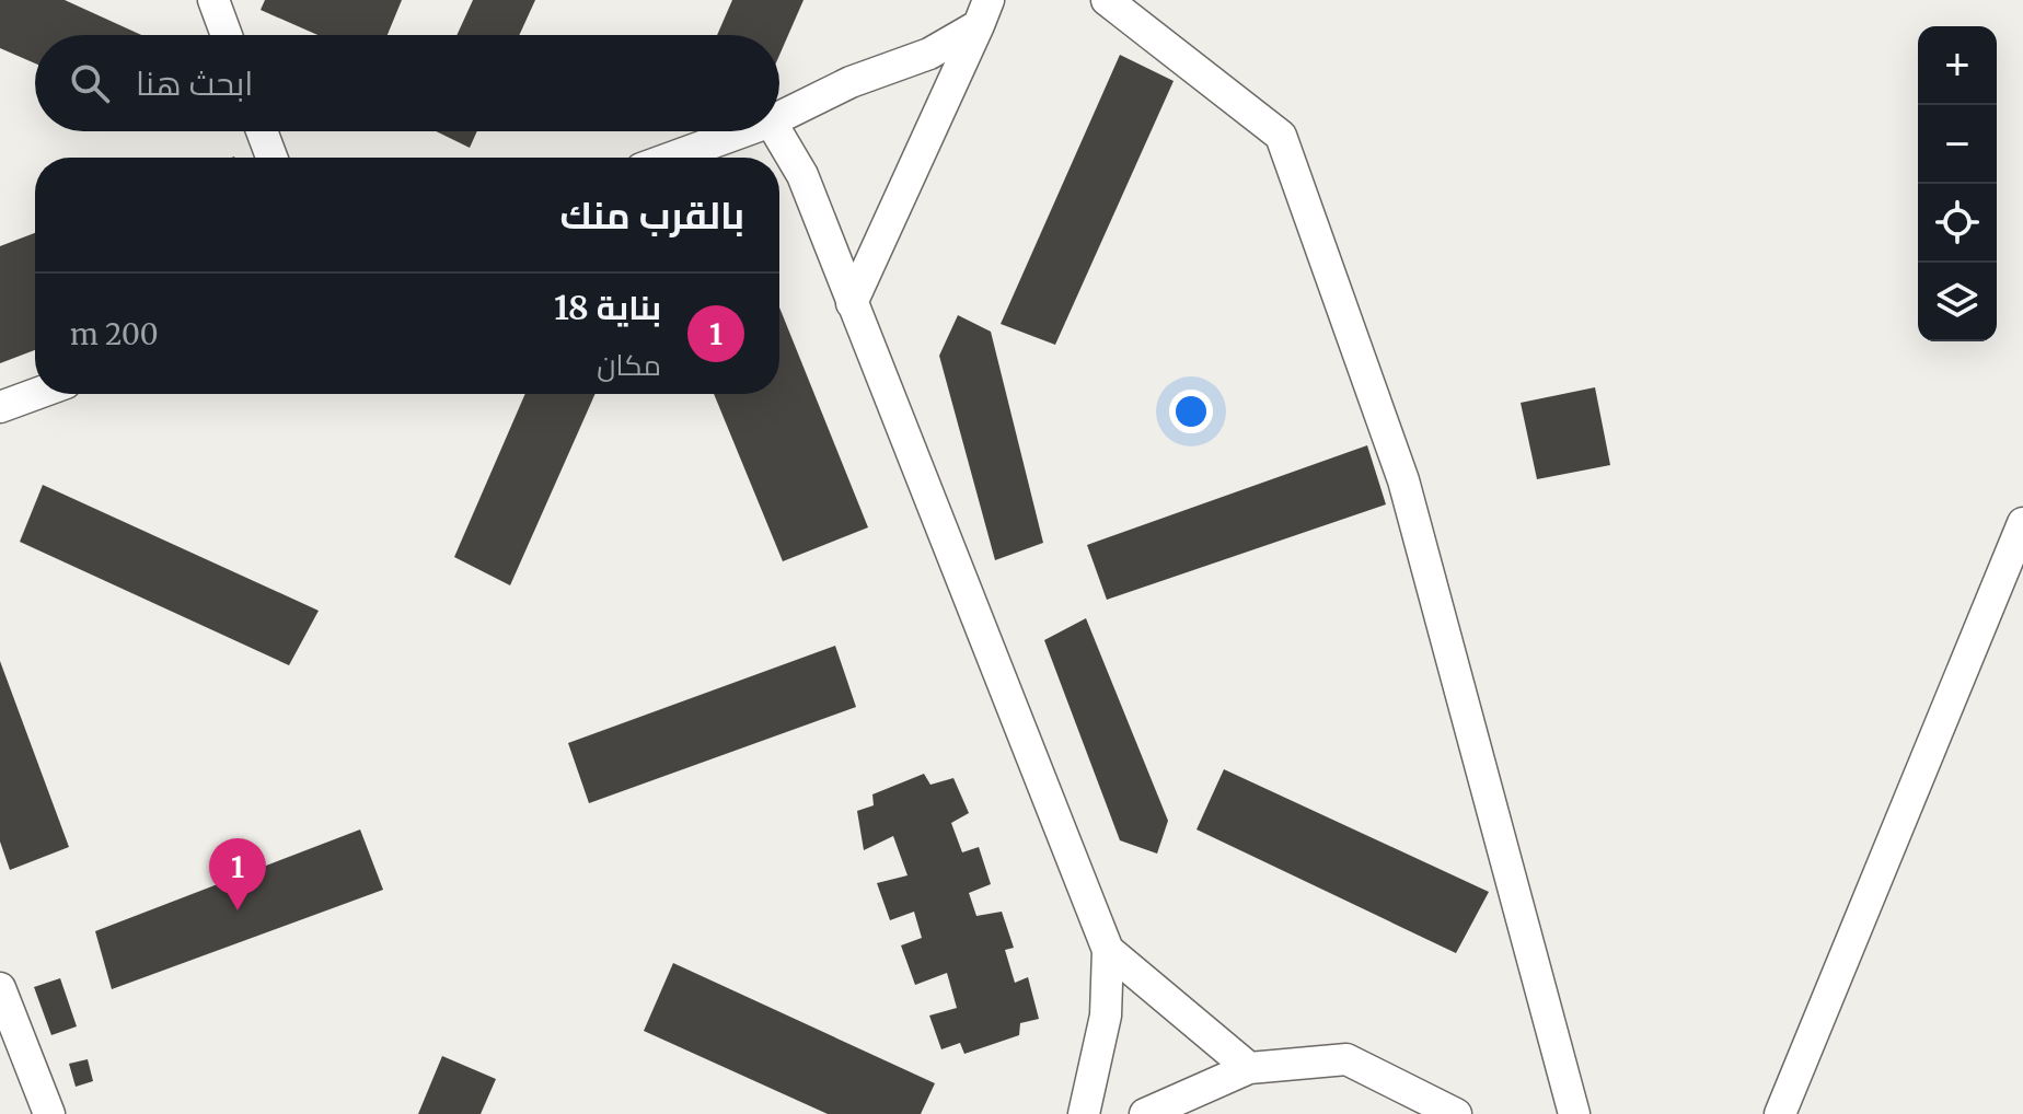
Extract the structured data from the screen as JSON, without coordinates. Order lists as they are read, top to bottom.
{
  "page": {
    "map_buttons": ["+", "−"],
    "search": "ابحث هنا",
    "heading": "بالقرب منك",
    "list": [
      {
        "mark": "1",
        "name": "بناية 18",
        "note": "مكان",
        "value": "200 m"
      }
    ],
    "pins": "1"
  }
}
